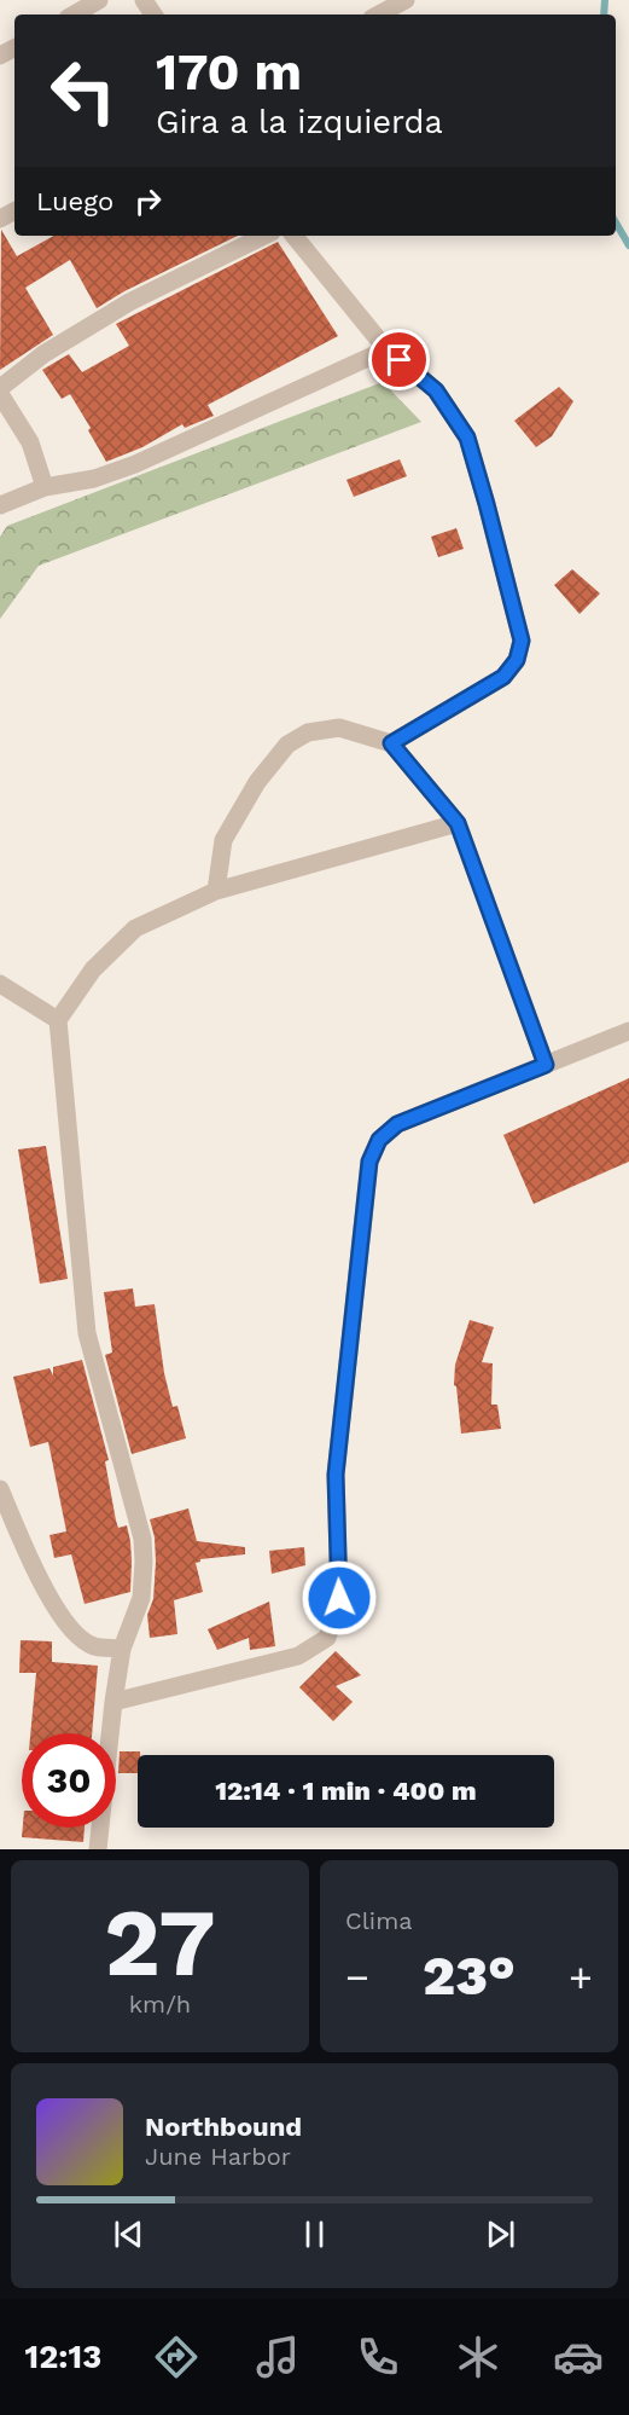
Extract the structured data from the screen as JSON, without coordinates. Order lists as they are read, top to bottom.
{
  "page": {
    "turn": ["170 m", "Gira a la izquierda"],
    "then": "Luego",
    "limit": "30",
    "trip": "12:14 · 1 min · 400 m",
    "tile": [
      ["27", "km/h"],
      "Clima"
    ],
    "heat": ["−", "23°", "+"],
    "song": ["Northbound", "June Harbor"],
    "tabs": "12:13"
  }
}
